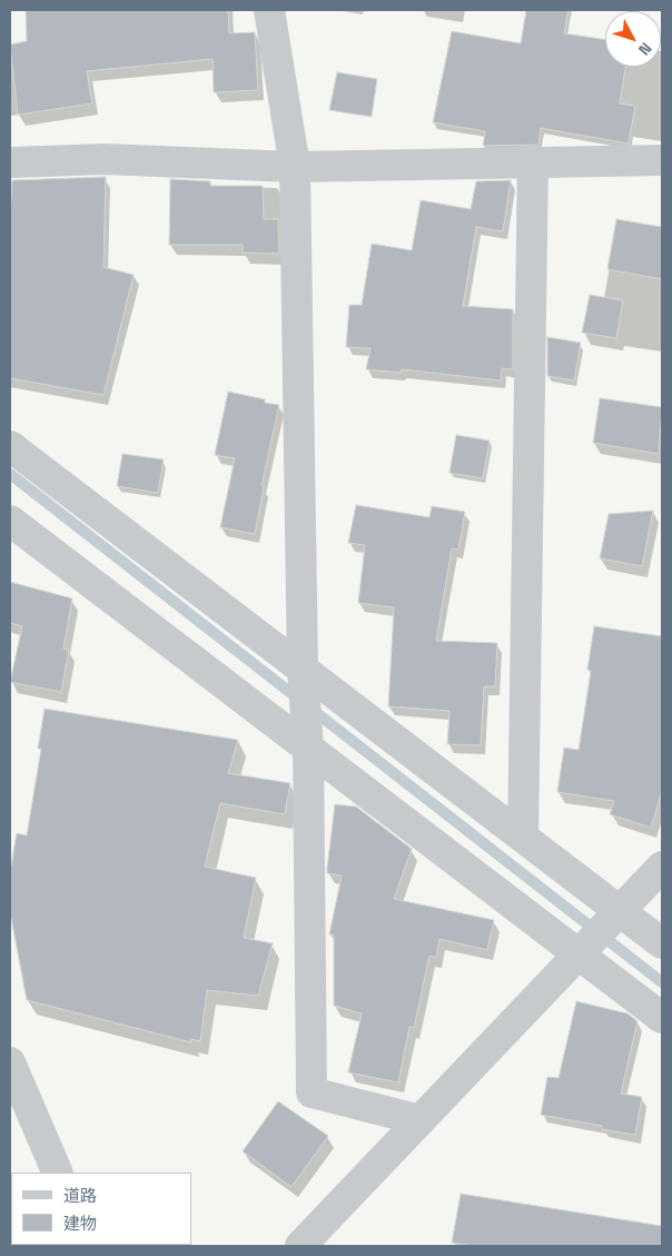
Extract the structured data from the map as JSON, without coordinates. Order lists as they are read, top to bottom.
{
  "legend": ["道路", "建物"],
  "north": "bottom right"
}
